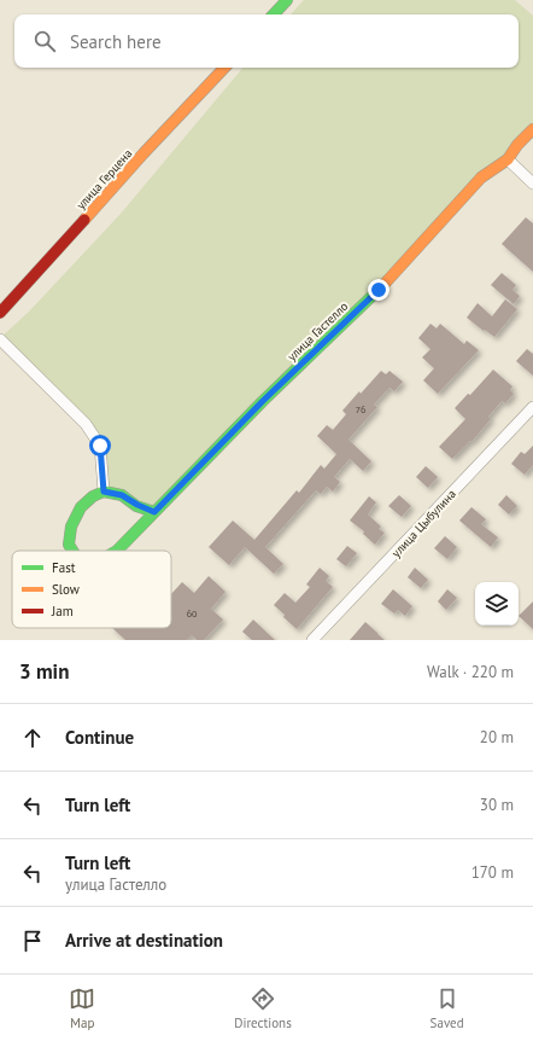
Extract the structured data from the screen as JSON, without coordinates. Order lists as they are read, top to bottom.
{
  "streets": {
    "street": ["улица Герцена", "улица Гастелло", "улица Цыбулина"]
  },
  "house_numbers": ["76", "60"],
  "legend": ["Fast", "Slow", "Jam"],
  "page": {
    "search": "Search here",
    "heading": ["3 min", "Walk · 220 m"],
    "list": [
      ["Continue", "20 m"],
      ["Turn left", "30 m"],
      ["Turn left", "улица Гастелло", "170 m"],
      "Arrive at destination"
    ],
    "nav": ["Map", "Directions", "Saved"]
  }
}
